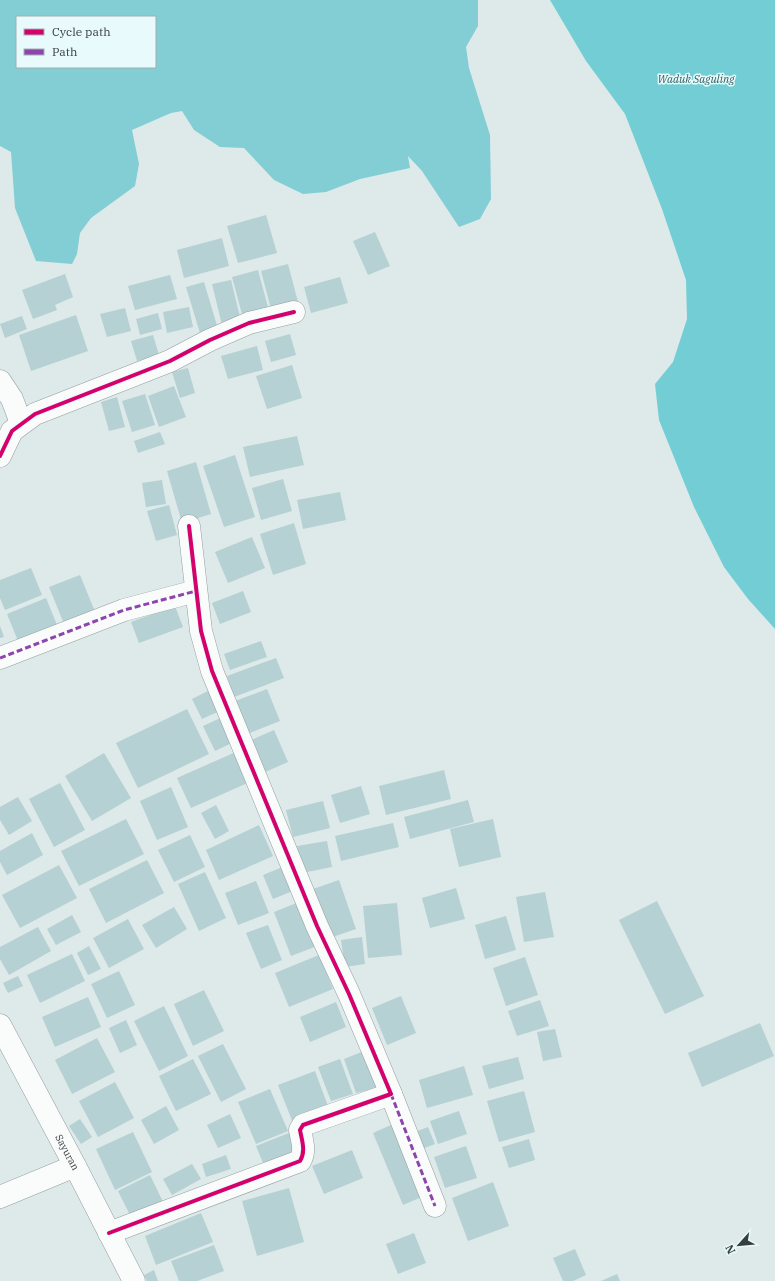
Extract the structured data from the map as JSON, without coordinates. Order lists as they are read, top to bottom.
{
  "streets": {
    "street": ["Sayuran"]
  },
  "water": ["Waduk Saguling"],
  "legend": ["Cycle path", "Path"],
  "north": "bottom left"
}
